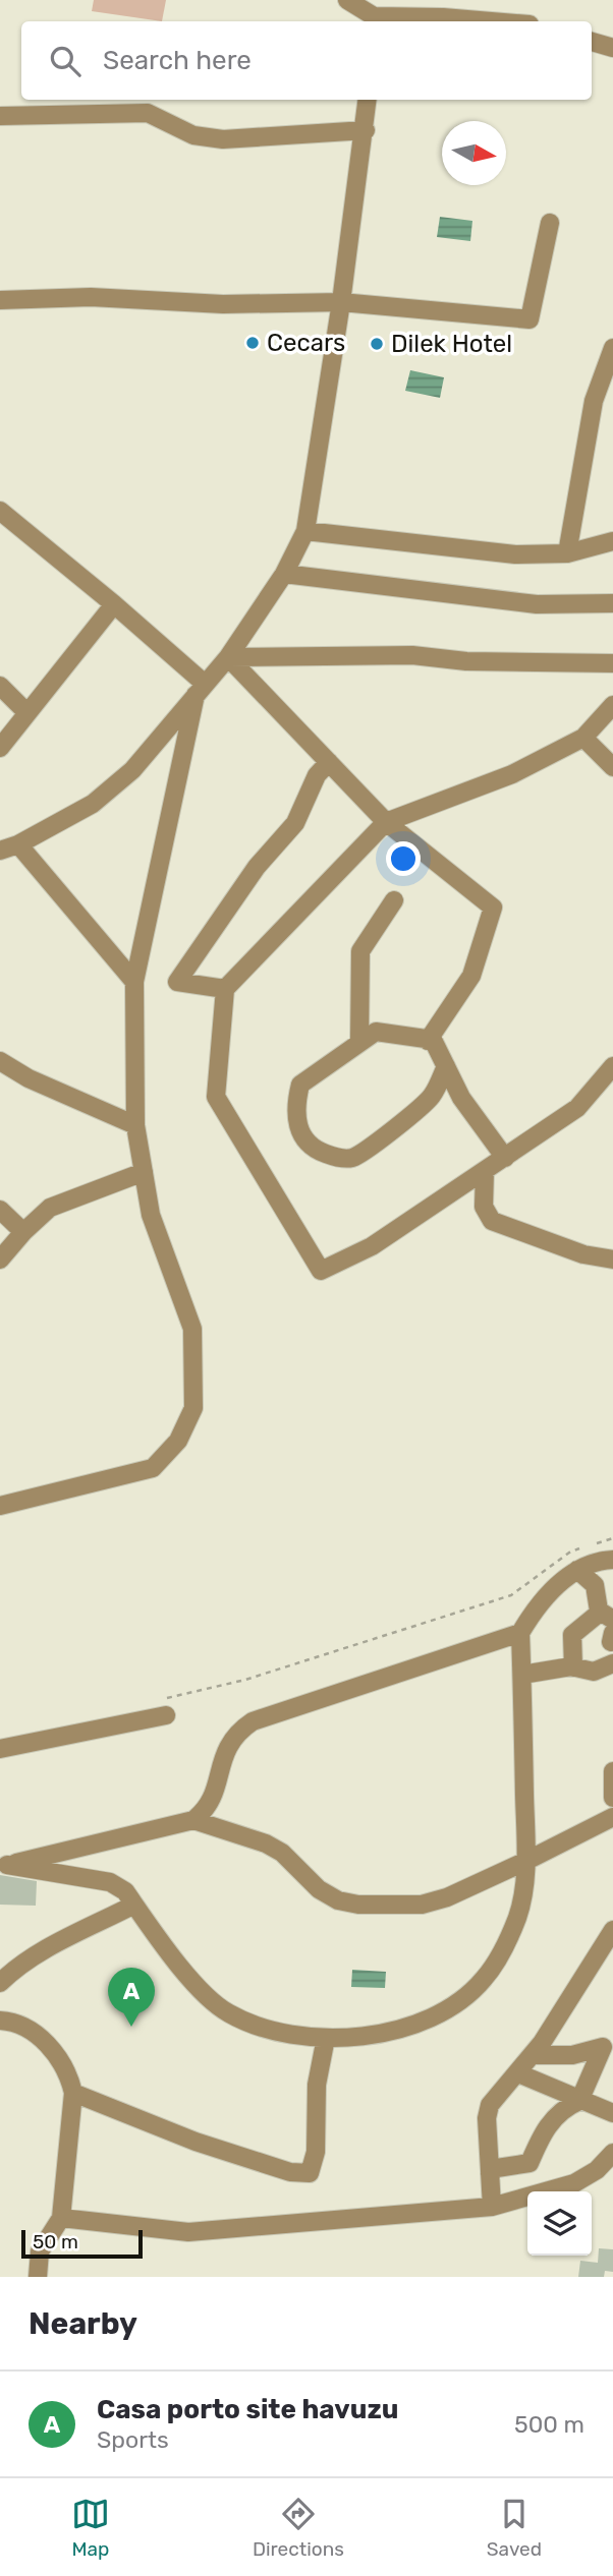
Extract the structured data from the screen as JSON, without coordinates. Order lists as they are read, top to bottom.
{
  "places": ["Cecars", "Dilek Hotel"],
  "scale_bar": "50 m",
  "north": "right",
  "page": {
    "search": "Search here",
    "pins": "A",
    "scale": "50 m",
    "heading": "Nearby",
    "list": [
      {
        "mark": "A",
        "name": "Casa porto site havuzu",
        "note": "Sports",
        "value": "500 m"
      }
    ],
    "nav": ["Map", "Directions", "Saved"]
  }
}
